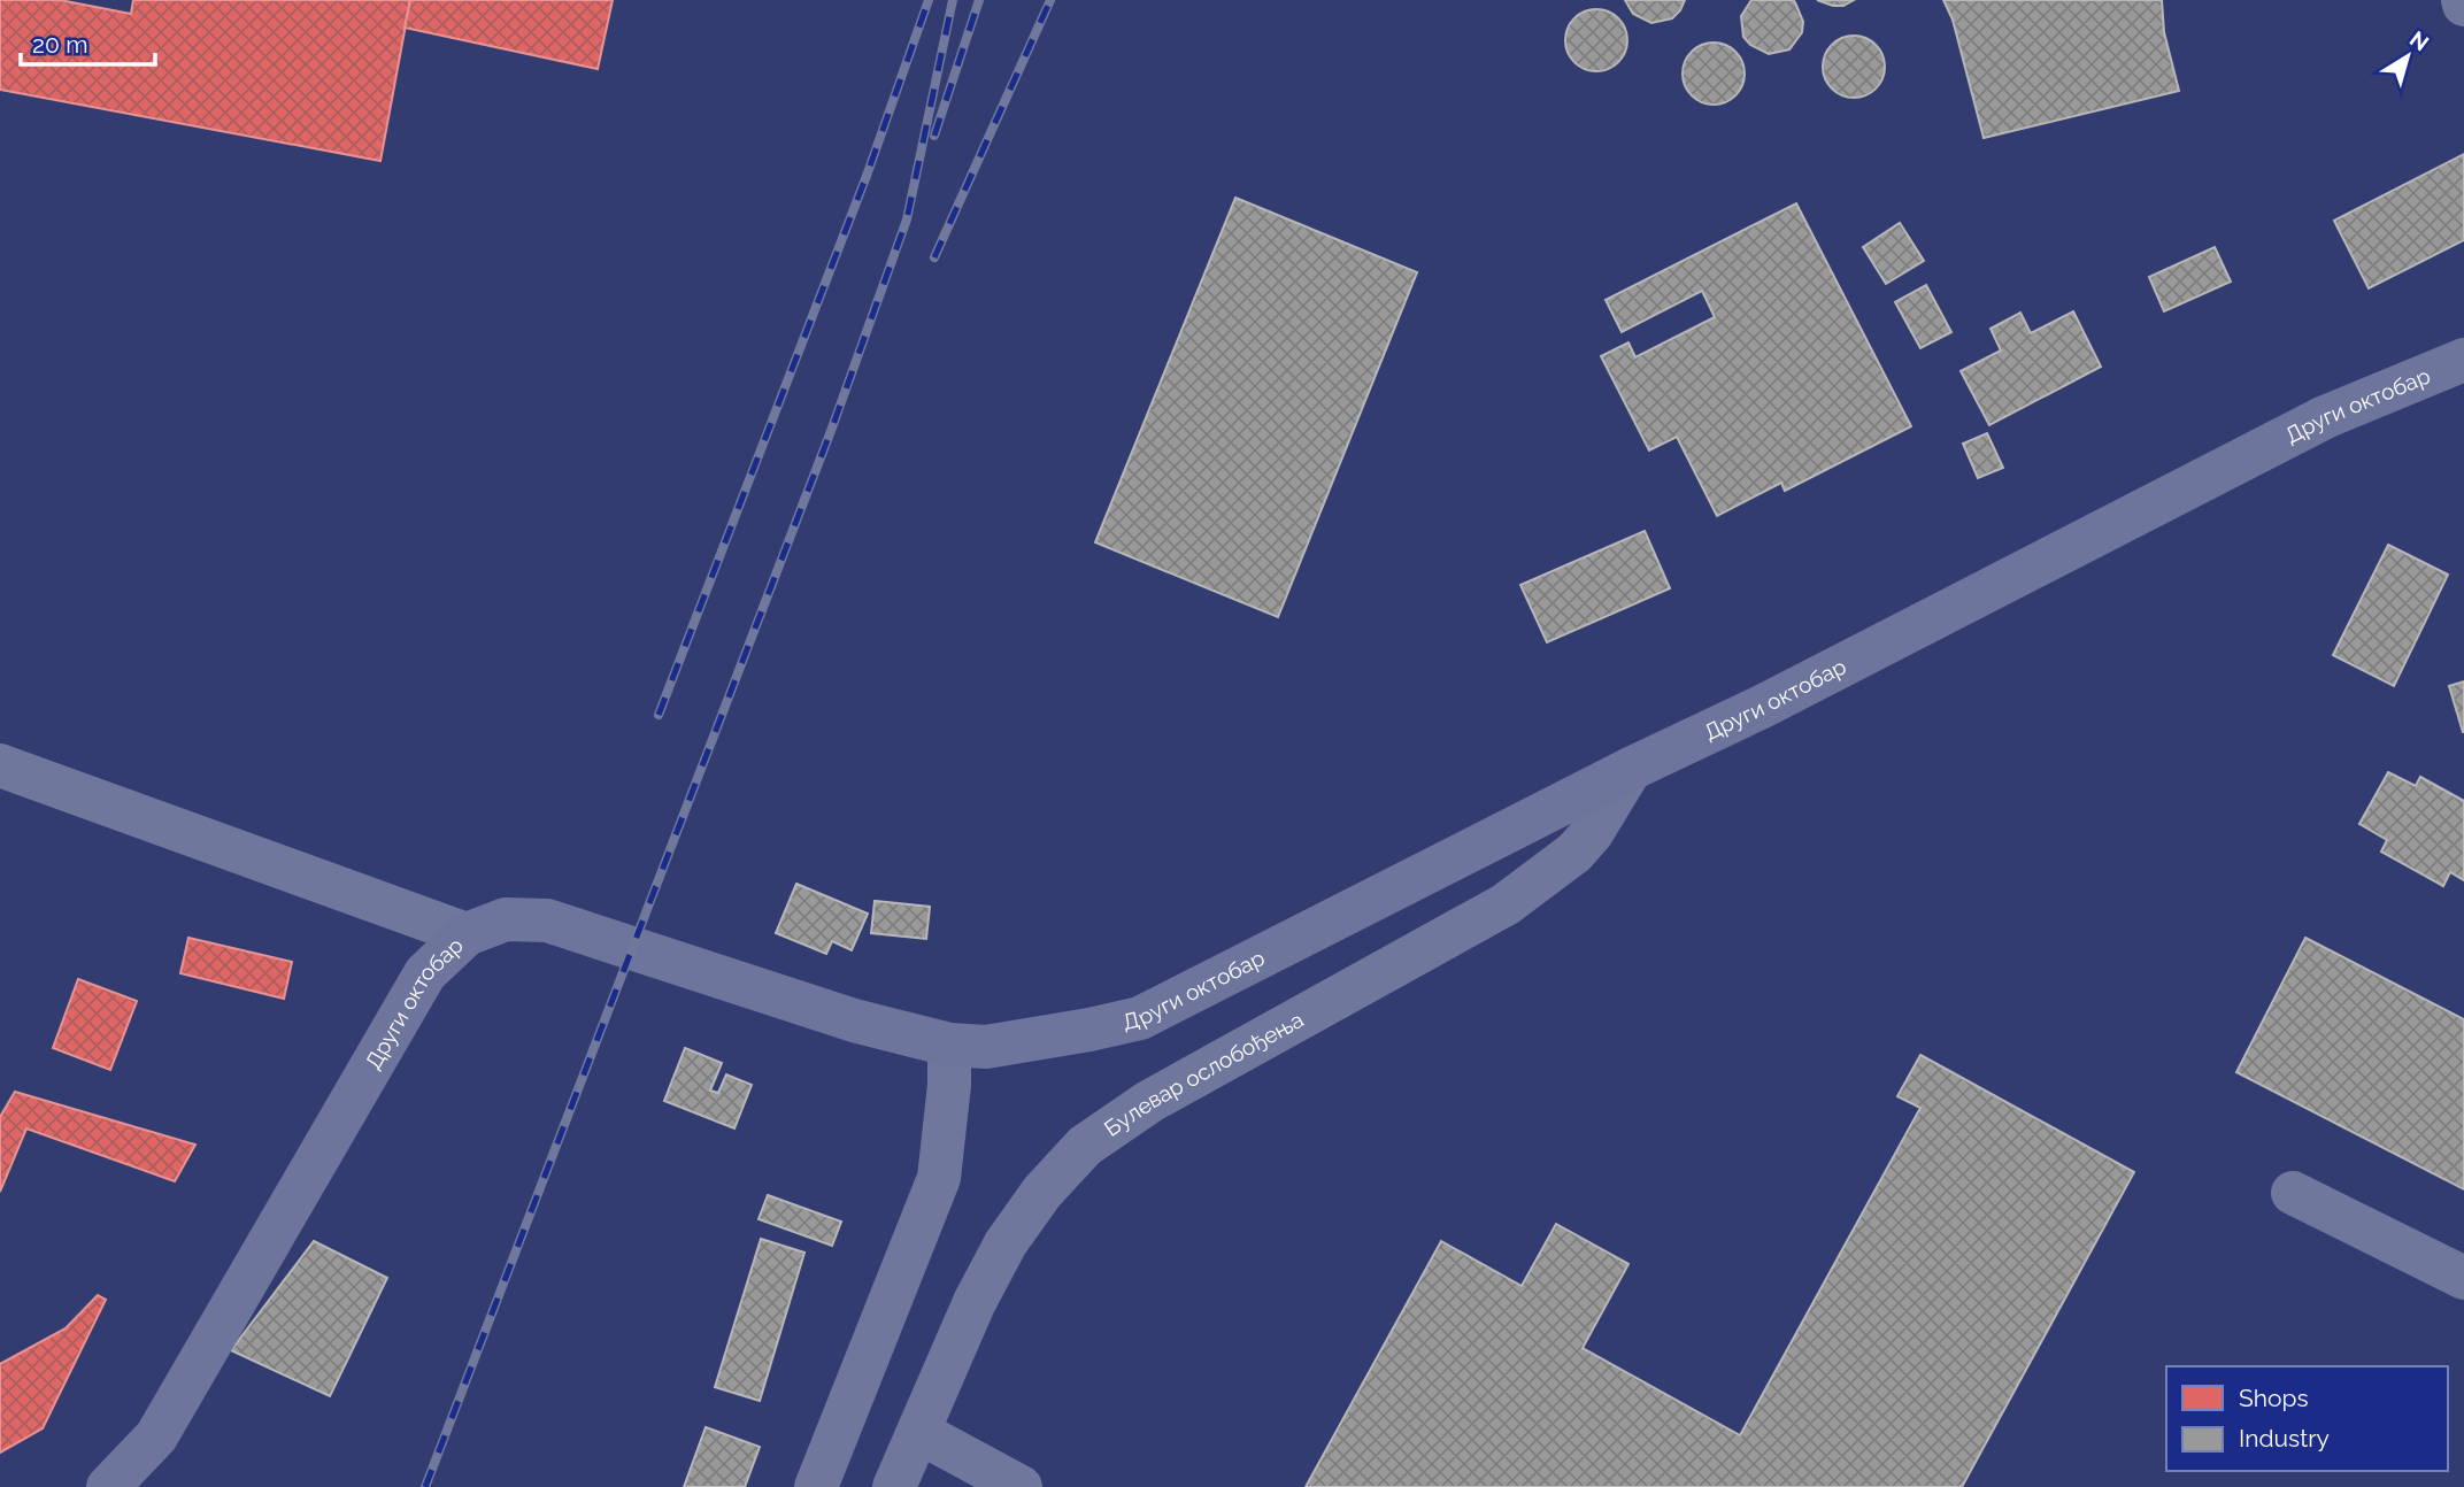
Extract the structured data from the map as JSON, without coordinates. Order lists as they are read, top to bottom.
{
  "streets": {
    "main road": ["Други октобар"],
    "street": ["Булевар ослобођења"]
  },
  "crossings": [
    ["Други октобар", "Булевар ослобођења"]
  ],
  "legend": ["Shops", "Industry"],
  "scale_bar": "20 m",
  "north": "top right"
}
